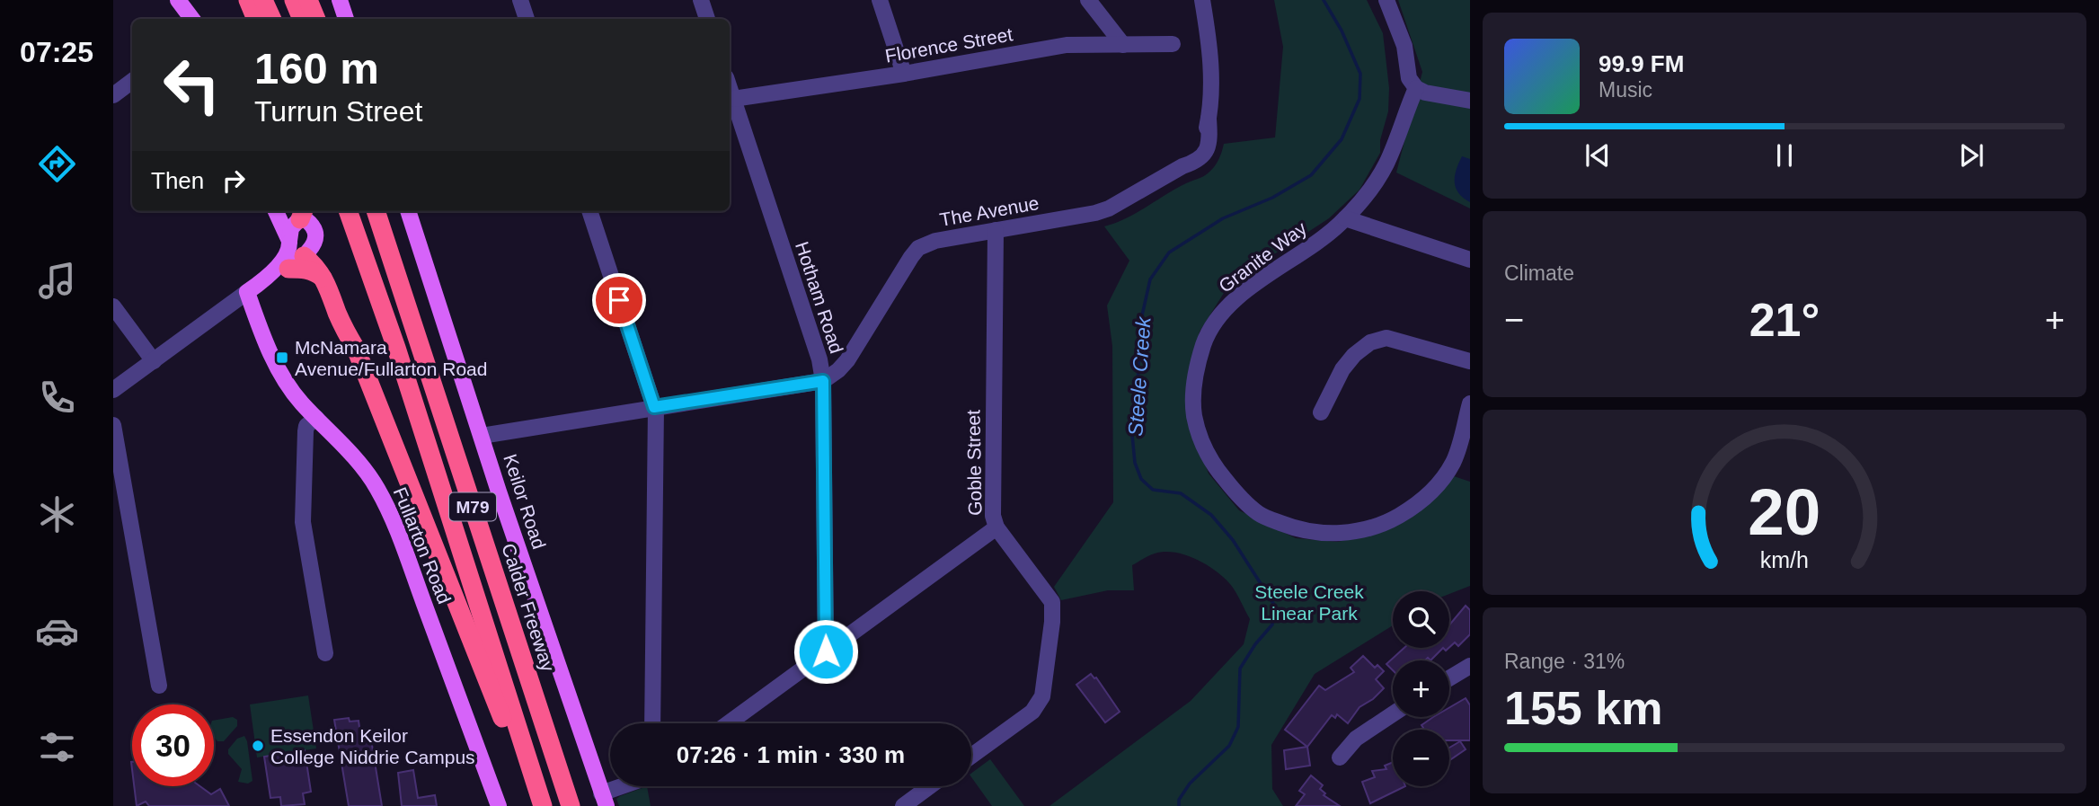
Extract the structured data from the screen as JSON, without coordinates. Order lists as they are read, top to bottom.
{
  "streets": {
    "highway": ["M79", "Calder Freeway"],
    "main road": ["Keilor Road", "Fullarton Road"],
    "street": [
      "Florence Street",
      "The Avenue",
      "Granite Way",
      "Hotham Road",
      "Goble Street"
    ]
  },
  "crossings": [
    ["Florence Street", "Hotham Road"],
    ["The Avenue", "Hotham Road"],
    ["The Avenue", "Goble Street"]
  ],
  "water": ["Steele Creek"],
  "parks": ["Steele Creek Linear Park"],
  "places": {
    "transit": ["McNamara Avenue/Fullarton Road"],
    "other": ["Essendon Keilor College Niddrie Campus"]
  },
  "page": {
    "tabs": "07:25",
    "turn": ["160 m", "Turrun Street"],
    "song": ["99.9 FM", "Music"],
    "then": "Then",
    "tile": [
      "Climate",
      ["Range · 31%", "155 km"]
    ],
    "heat": ["−", "21°", "+"],
    "map_buttons": ["+", "−"],
    "limit": "30",
    "trip": "07:26 · 1 min · 330 m",
    "gauge": ["20", "km/h"]
  }
}
